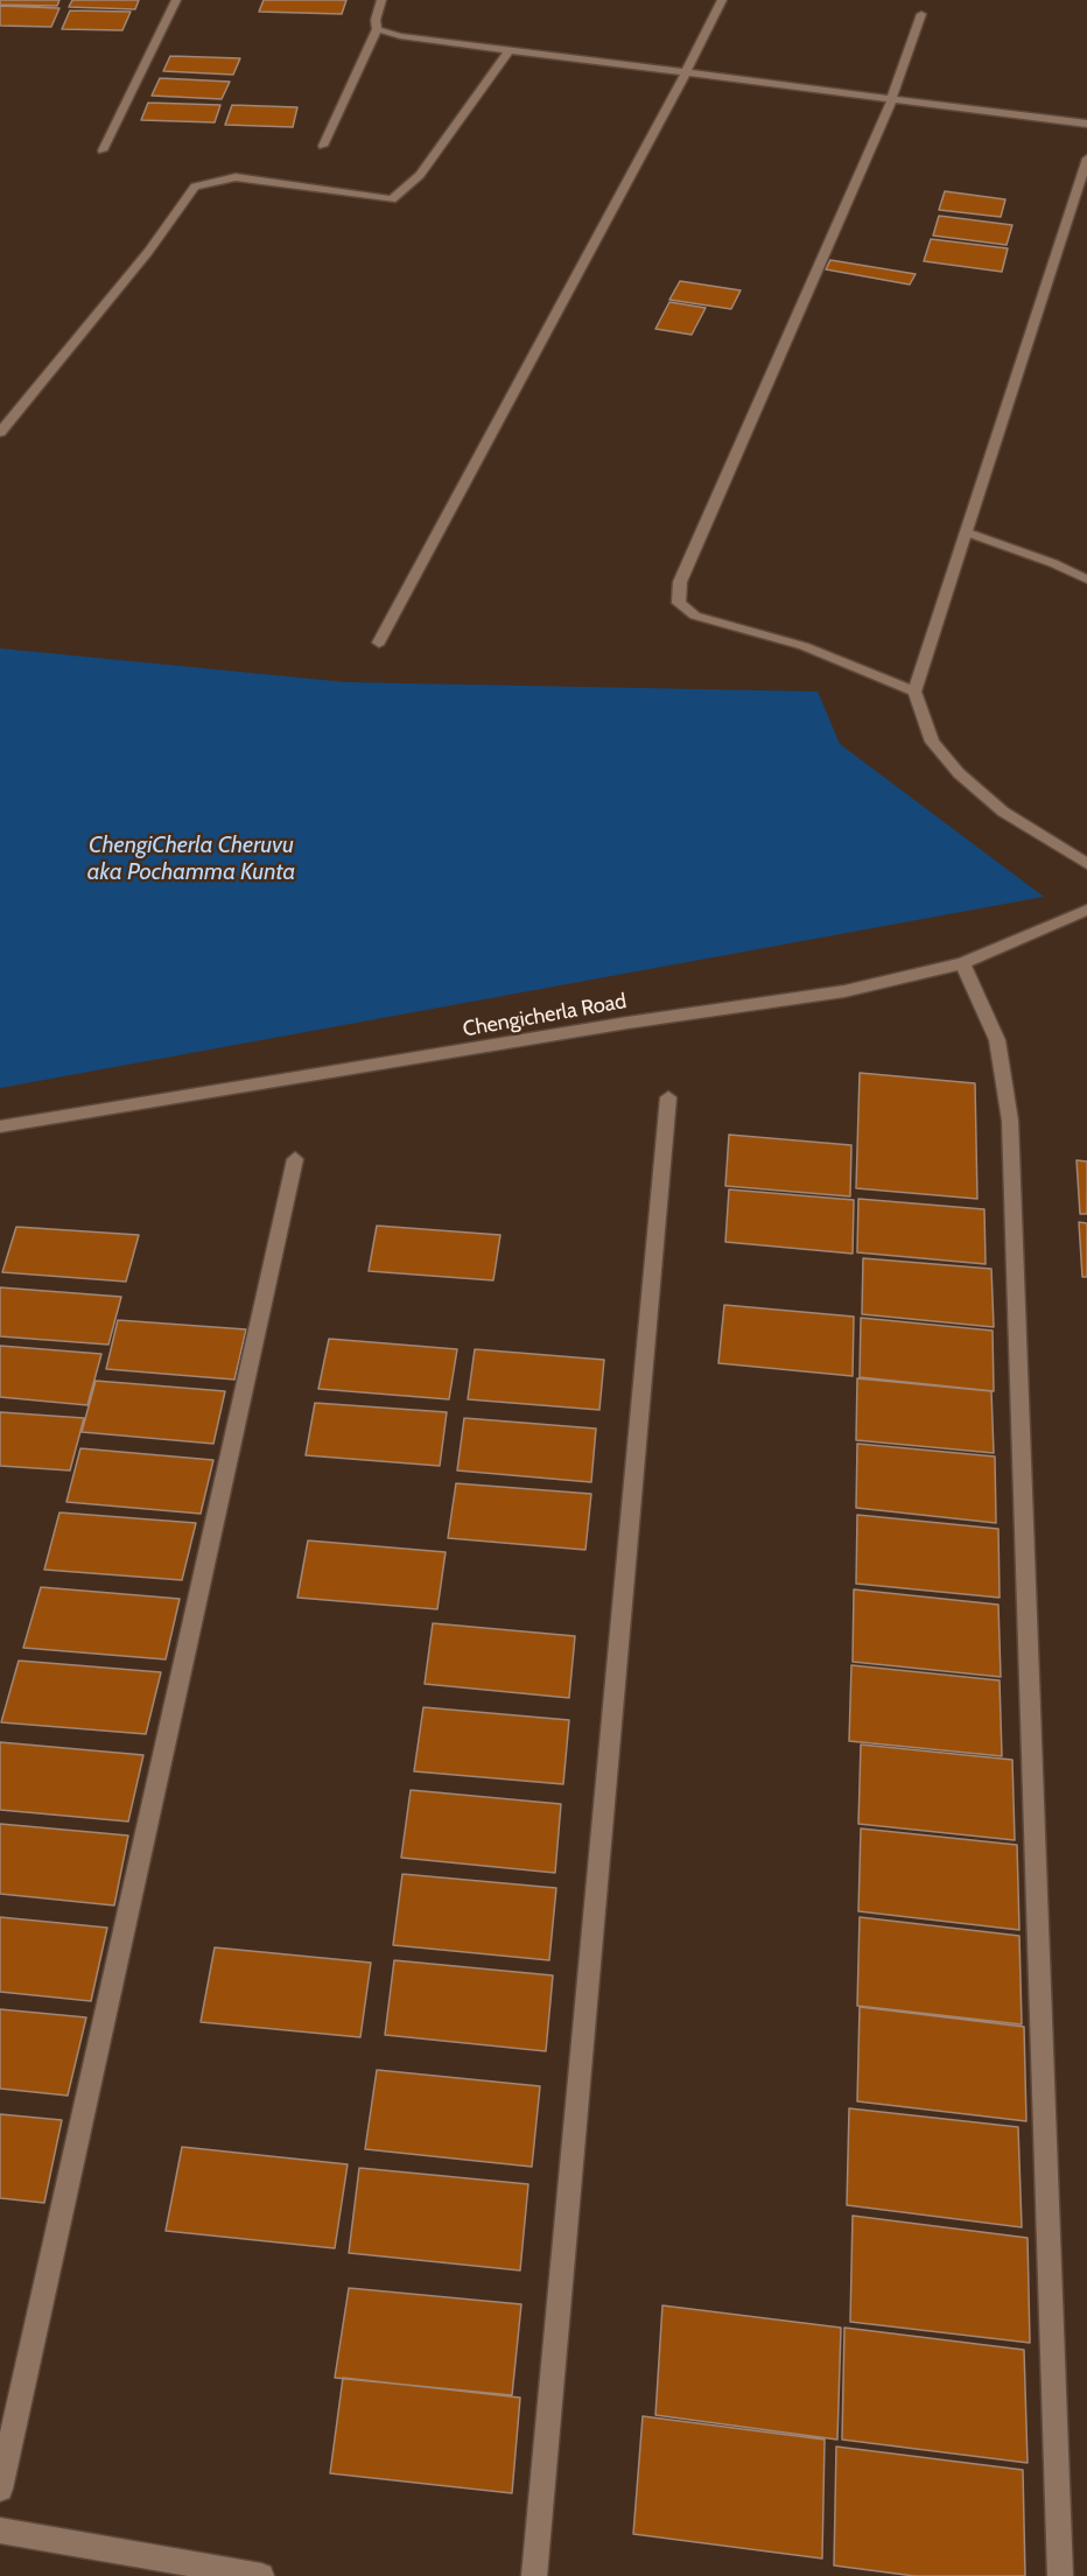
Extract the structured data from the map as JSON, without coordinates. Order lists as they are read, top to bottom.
{
  "streets": {
    "street": ["Chengicherla Road"]
  },
  "water": ["ChengiCherla Cheruvu aka Pochamma Kunta"]
}
